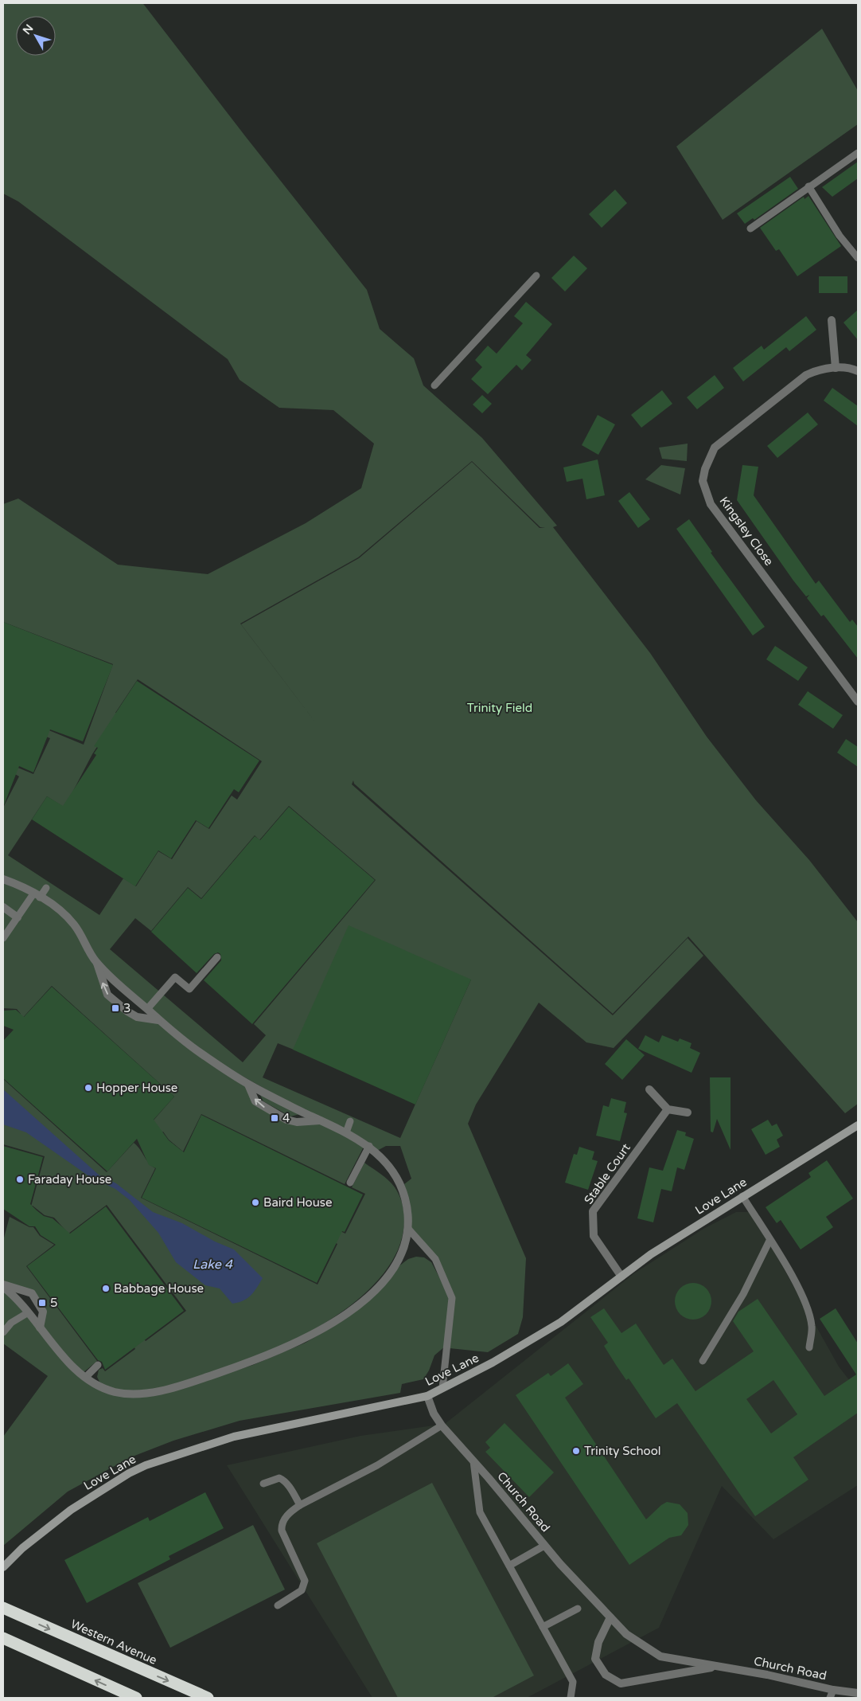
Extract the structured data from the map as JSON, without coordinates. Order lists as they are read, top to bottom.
{
  "streets": {
    "highway": ["Western Avenue"],
    "street": [
      "Kingsley Close",
      "Stable Court",
      "Love Lane",
      "Church Road"
    ]
  },
  "crossings": [
    ["Stable Court", "Love Lane"],
    ["Love Lane", "Church Road"]
  ],
  "water": ["Lake 4"],
  "parks": ["Trinity Field"],
  "places": {
    "transit": ["3", "4", "5"],
    "other": [
      "Hopper House",
      "Faraday House",
      "Baird House",
      "Babbage House",
      "Trinity School"
    ]
  },
  "north": "top left"
}
